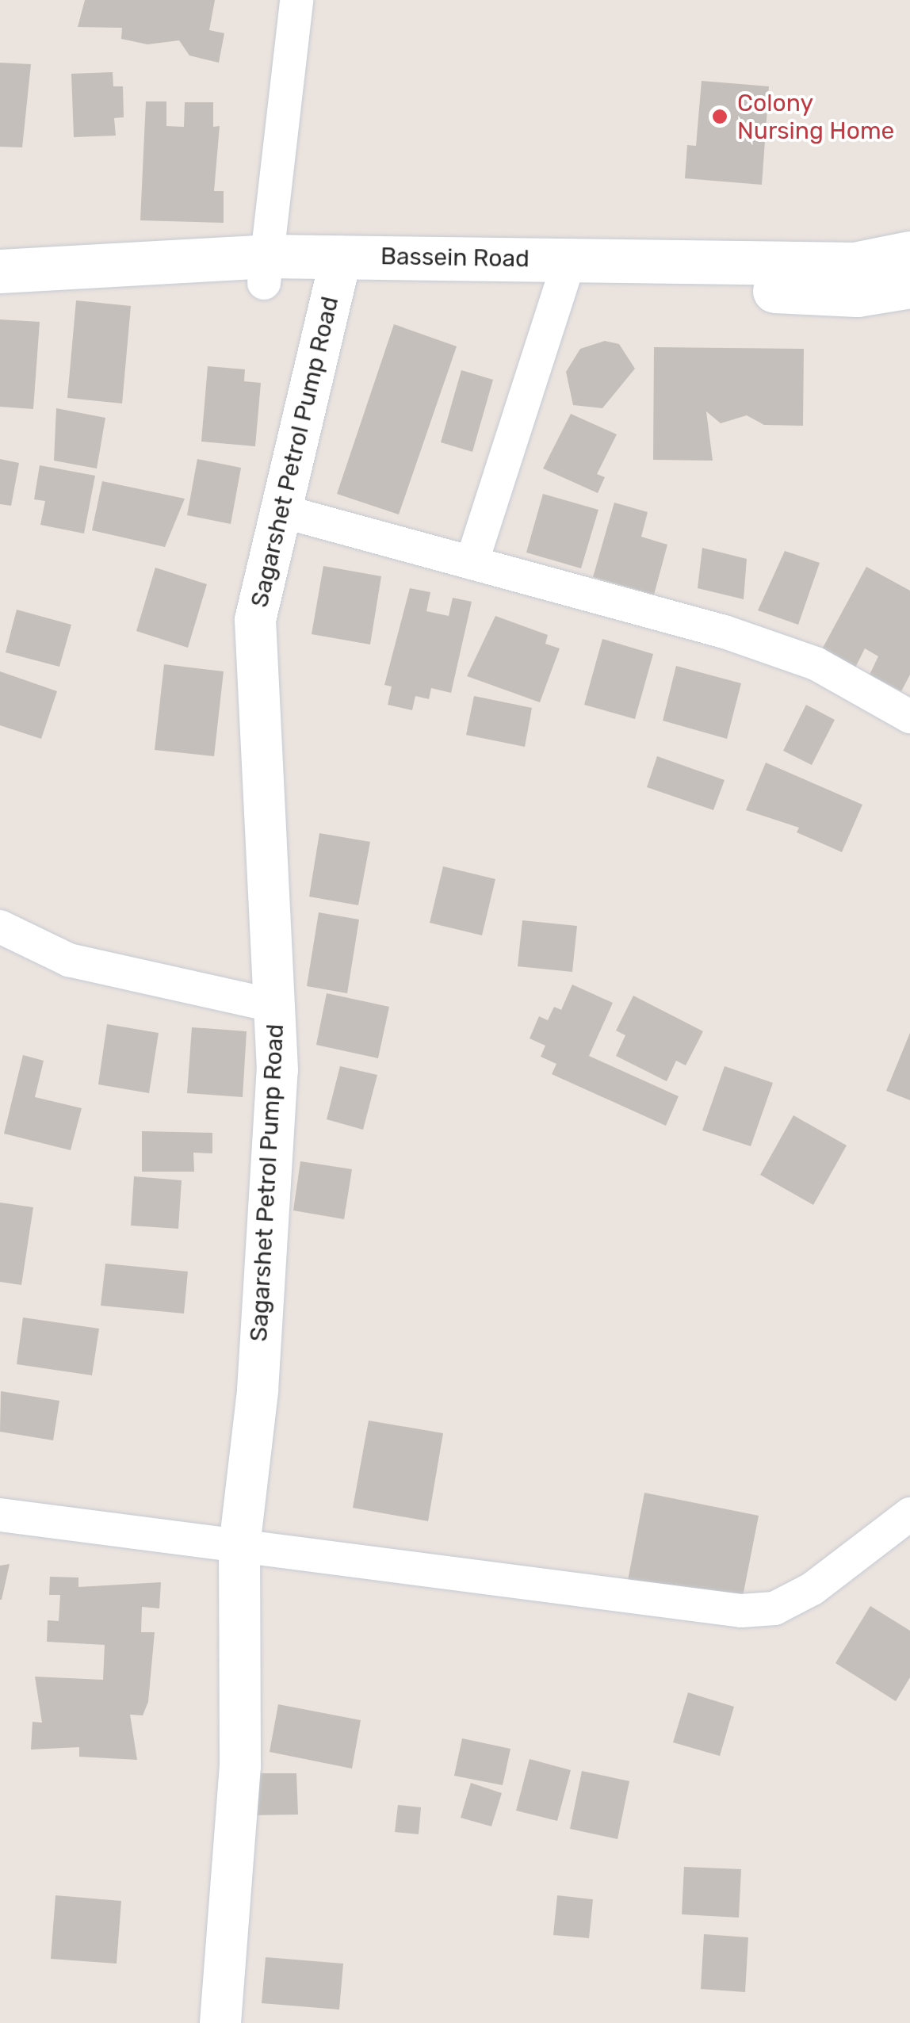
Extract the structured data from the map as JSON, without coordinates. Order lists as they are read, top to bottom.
{
  "streets": {
    "main road": ["Bassein Road"],
    "street": ["Sagarshet Petrol Pump Road"]
  },
  "crossings": [
    ["Bassein Road", "Sagarshet Petrol Pump Road"]
  ],
  "places": ["Colony Nursing Home"]
}
